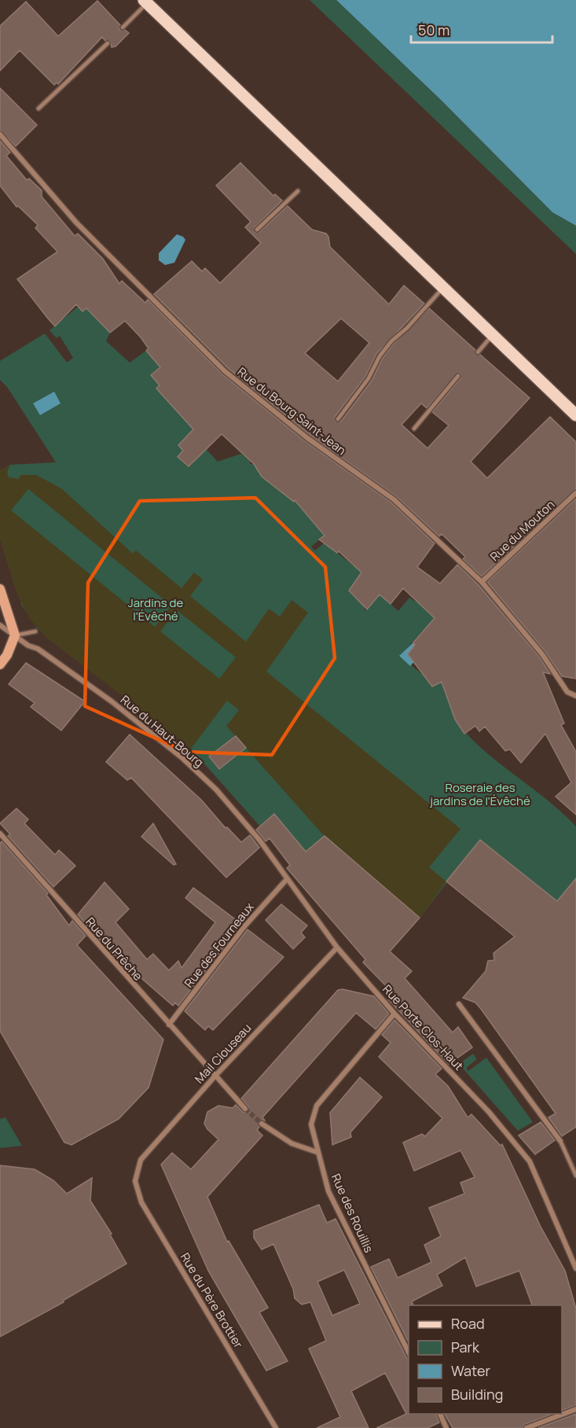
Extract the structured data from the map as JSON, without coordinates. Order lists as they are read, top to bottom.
{
  "streets": {
    "street": [
      "Rue du Bourg Saint-Jean",
      "Rue du Mouton",
      "Rue du Haut-Bourg",
      "Rue des Fourneaux",
      "Rue du Prêche",
      "Rue Porte Clos-Haut",
      "Mail Clouseau",
      "Rue des Rouillis",
      "Rue du Père Brottier"
    ]
  },
  "crossings": [
    ["Rue du Bourg Saint-Jean", "Rue du Mouton"],
    ["Rue du Haut-Bourg", "Rue des Fourneaux"],
    ["Rue du Haut-Bourg", "Rue Porte Clos-Haut"],
    ["Rue des Fourneaux", "Rue du Prêche"],
    ["Rue des Fourneaux", "Rue Porte Clos-Haut"],
    ["Rue du Prêche", "Mail Clouseau"],
    ["Rue Porte Clos-Haut", "Mail Clouseau"],
    ["Rue Porte Clos-Haut", "Rue des Rouillis"],
    ["Mail Clouseau", "Rue du Père Brottier"]
  ],
  "parks": ["Jardins de l’Évêché", "Roseraie des jardins de l’Évêché"],
  "legend": [
    "Road",
    "Park",
    "Water",
    "Building"
  ],
  "scale_bar": "50 m"
}
